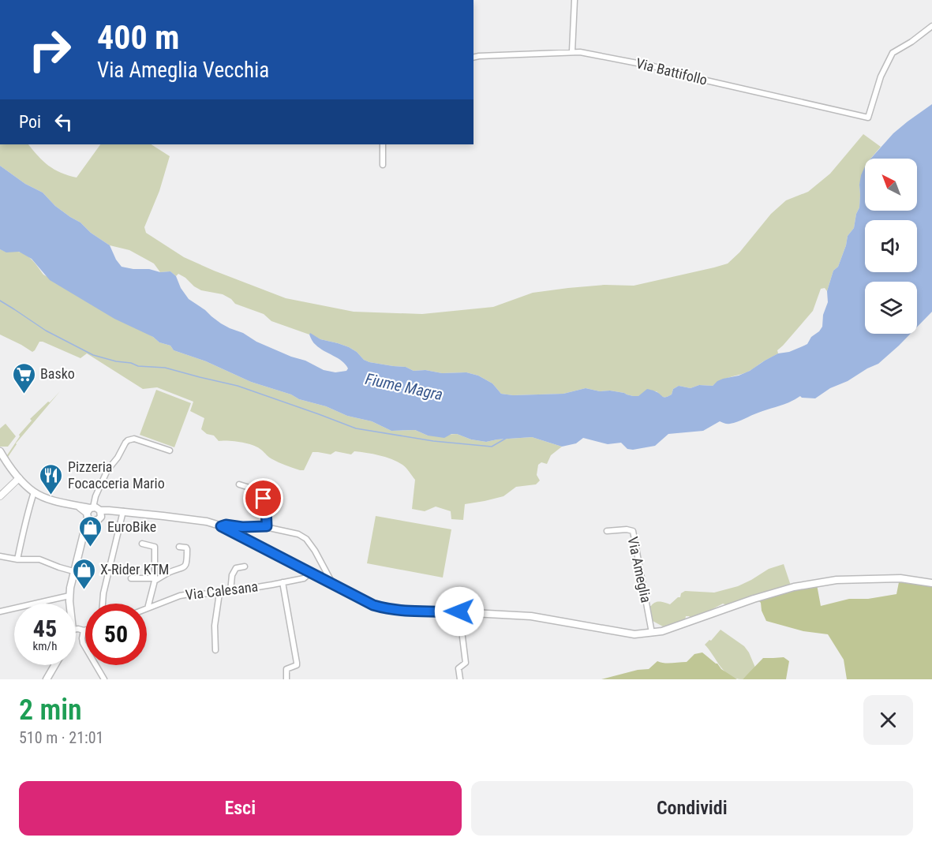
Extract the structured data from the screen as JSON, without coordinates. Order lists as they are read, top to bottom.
{
  "streets": {
    "street": ["Via Battifollo", "Via Ameglia", "Via Calesana"]
  },
  "water": ["Fiume Magra"],
  "places": {
    "supermarket": ["Basko"],
    "restaurant": ["Pizzeria Focacceria Mario"],
    "shop": ["EuroBike", "X-Rider KTM"]
  },
  "north": "top left",
  "page": {
    "turn": ["400 m", "Via Ameglia Vecchia"],
    "then": "Poi",
    "speed": "45 km/h",
    "limit": "50",
    "heading": ["2 min", "510 m · 21:01"],
    "buttons": ["Esci", "Condividi"]
  }
}
